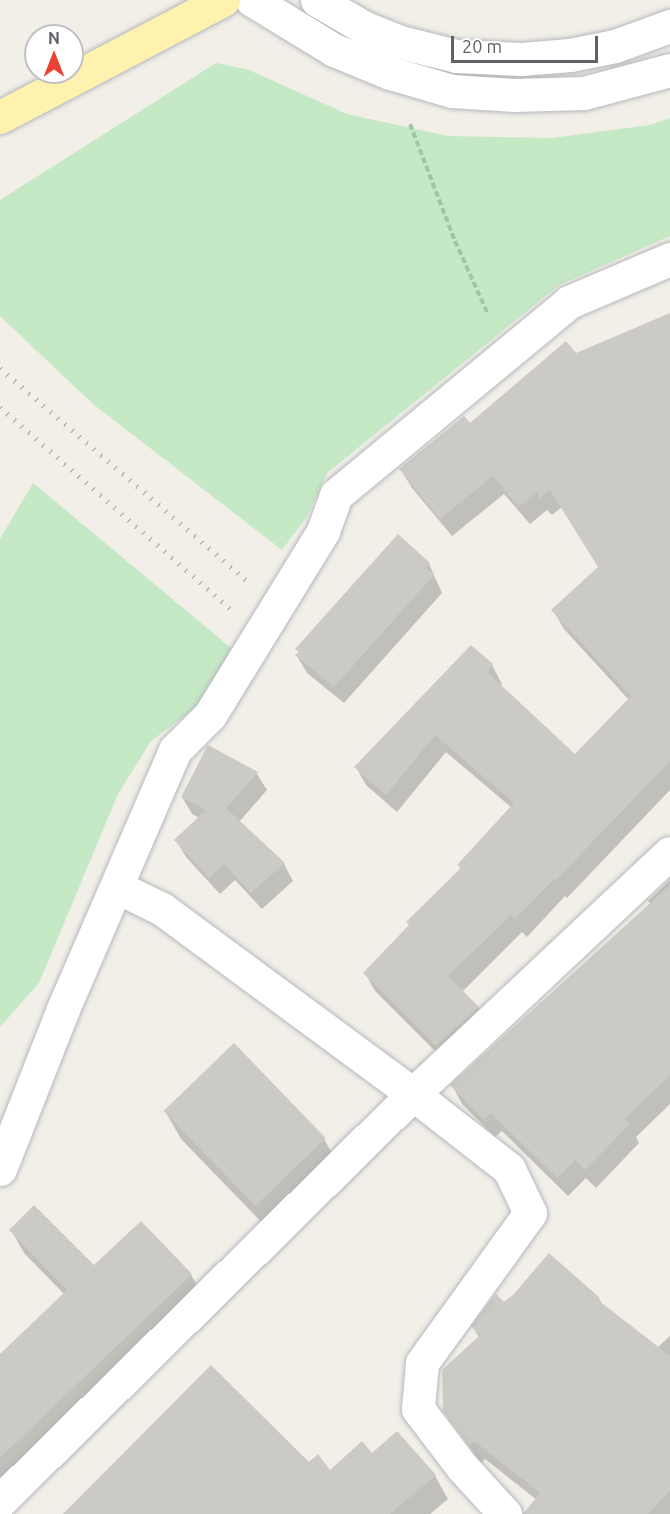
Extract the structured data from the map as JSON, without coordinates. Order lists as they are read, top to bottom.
{
  "scale_bar": "20 m",
  "north": "top"
}
